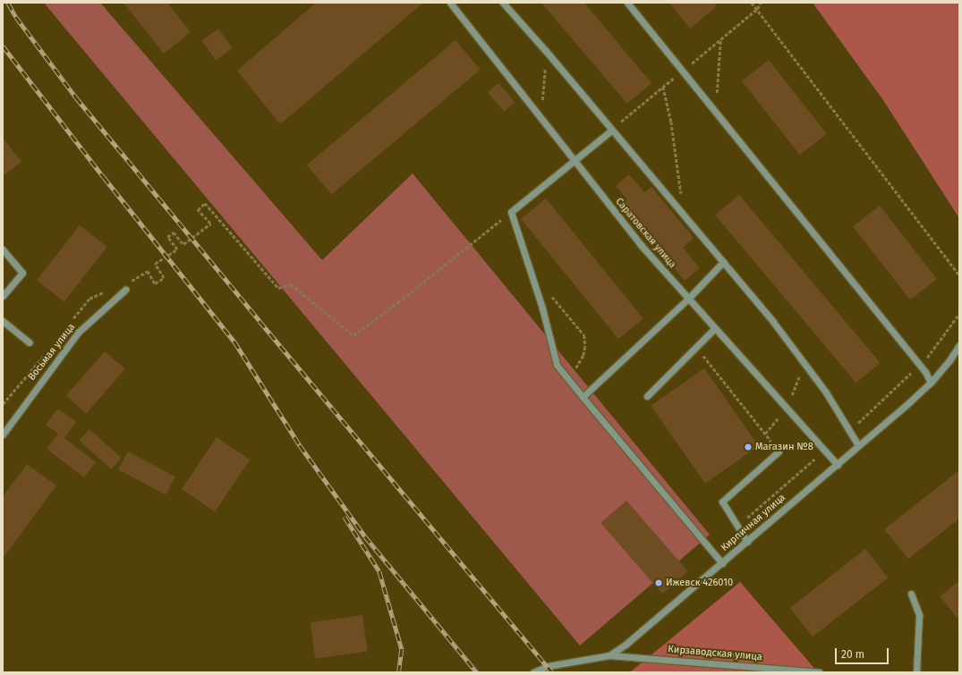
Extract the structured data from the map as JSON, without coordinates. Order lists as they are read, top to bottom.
{
  "streets": {
    "street": [
      "Саратовская улица",
      "Восьмая улица",
      "Кирпичная улица",
      "Кирзаводская улица"
    ]
  },
  "crossings": [
    ["Саратовская улица", "Кирпичная улица"],
    ["Кирпичная улица", "Кирзаводская улица"]
  ],
  "places": ["Магазин №8", "Ижевск 426010"],
  "scale_bar": "20 m"
}
